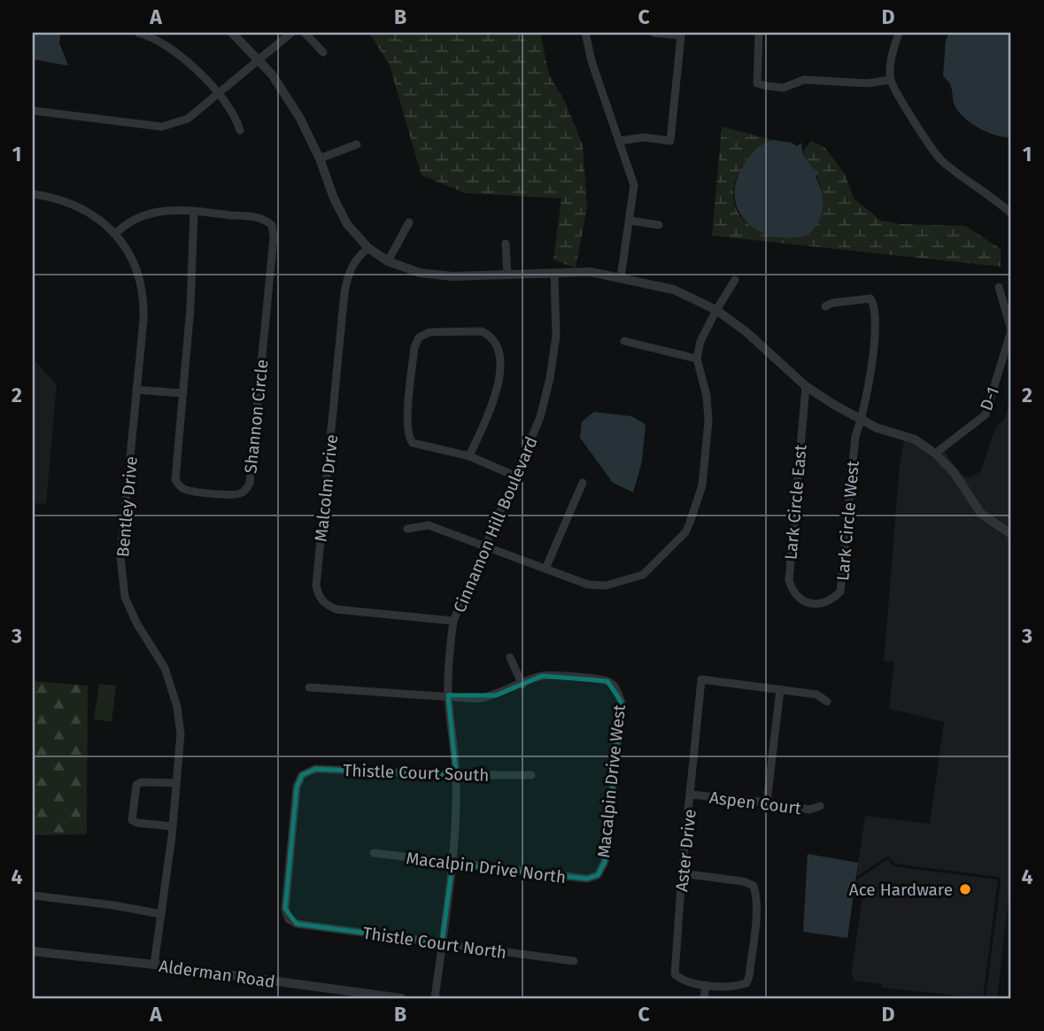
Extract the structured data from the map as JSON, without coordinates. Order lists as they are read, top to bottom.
{
  "streets": {
    "street": [
      "D-1",
      "Shannon Circle",
      "Malcolm Drive",
      "Lark Circle East",
      "Bentley Drive",
      "Lark Circle West",
      "Cinnamon Hill Boulevard",
      "Thistle Court South",
      "Macalpin Drive West",
      "Aspen Court",
      "Aster Drive",
      "Macalpin Drive North",
      "Thistle Court North",
      "Alderman Road"
    ]
  },
  "crossings": [
    ["Shannon Circle", "Bentley Drive"],
    ["Malcolm Drive", "Cinnamon Hill Boulevard"],
    ["Lark Circle East", "Lark Circle West"],
    ["Bentley Drive", "Alderman Road"],
    ["Cinnamon Hill Boulevard", "Thistle Court South"],
    ["Cinnamon Hill Boulevard", "Macalpin Drive North"],
    ["Cinnamon Hill Boulevard", "Thistle Court North"],
    ["Thistle Court South", "Thistle Court North"],
    ["Macalpin Drive West", "Macalpin Drive North"],
    ["Aspen Court", "Aster Drive"]
  ],
  "places": ["Ace Hardware"],
  "grid": {
    "columns": [
      "A",
      "B",
      "C",
      "D"
    ],
    "rows": [
      "1",
      "2",
      "3",
      "4"
    ]
  }
}
